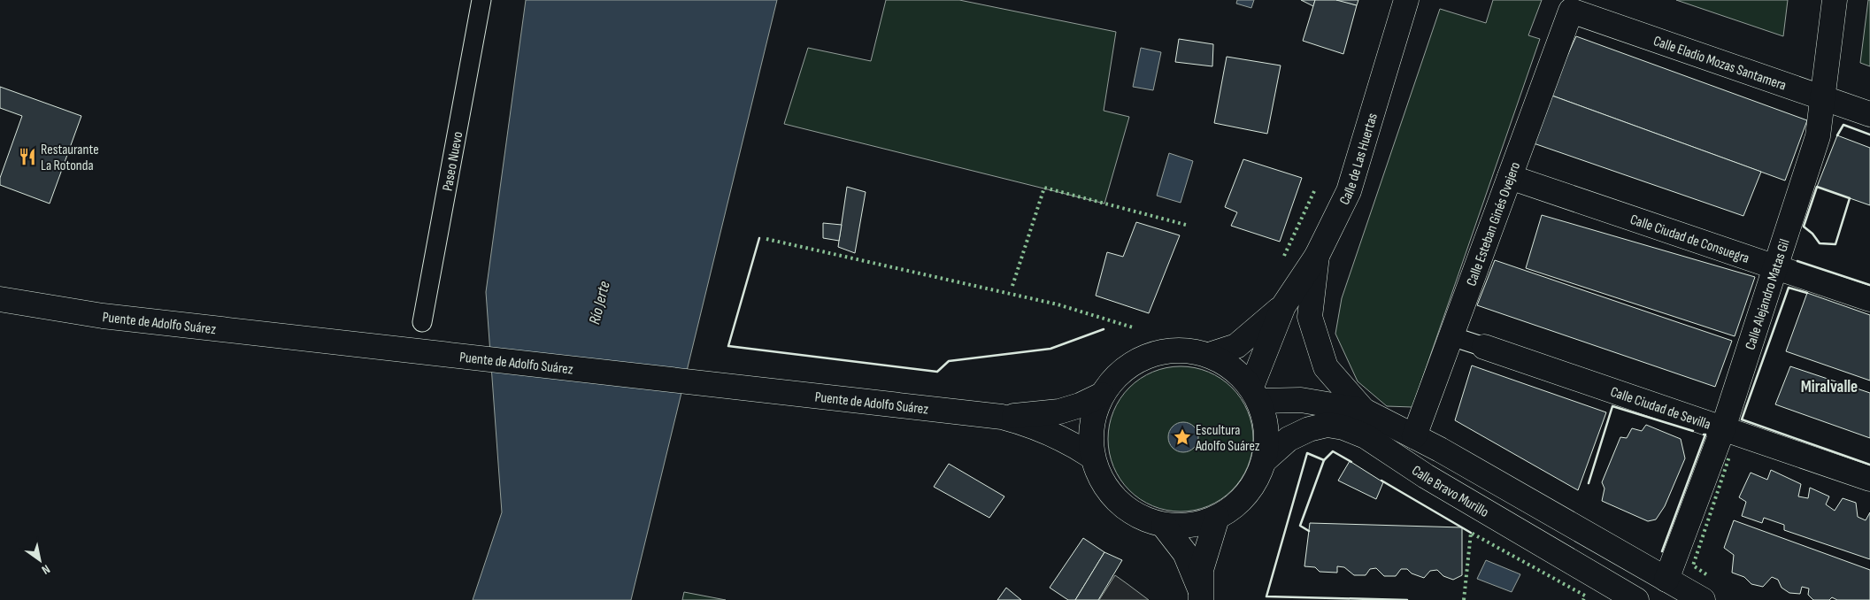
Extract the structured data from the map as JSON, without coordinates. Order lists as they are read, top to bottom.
{
  "streets": {
    "street": [
      "Calle Eladio Mozas Santamera",
      "Calle de Las Huertas",
      "Paseo Nuevo",
      "Calle Esteban Ginés Ovejero",
      "Calle Ciudad de Consuegra",
      "Calle Alejandro Matas Gil",
      "Puente de Adolfo Suárez",
      "Calle Ciudad de Sevilla",
      "Calle Bravo Murillo"
    ]
  },
  "crossings": [
    ["Calle Eladio Mozas Santamera", "Calle Esteban Ginés Ovejero"],
    ["Calle Eladio Mozas Santamera", "Calle Alejandro Matas Gil"],
    ["Calle de Las Huertas", "Calle Bravo Murillo"],
    ["Calle Esteban Ginés Ovejero", "Calle Ciudad de Consuegra"],
    ["Calle Esteban Ginés Ovejero", "Calle Ciudad de Sevilla"],
    ["Calle Esteban Ginés Ovejero", "Calle Bravo Murillo"],
    ["Calle Ciudad de Consuegra", "Calle Alejandro Matas Gil"],
    ["Calle Alejandro Matas Gil", "Calle Ciudad de Sevilla"],
    ["Calle Alejandro Matas Gil", "Calle Bravo Murillo"]
  ],
  "districts": ["Miralvalle"],
  "water": ["Río Jerte"],
  "places": {
    "restaurant": ["Restaurante La Rotonda"],
    "place": ["Escultura Adolfo Suárez"]
  },
  "north": "bottom right"
}
